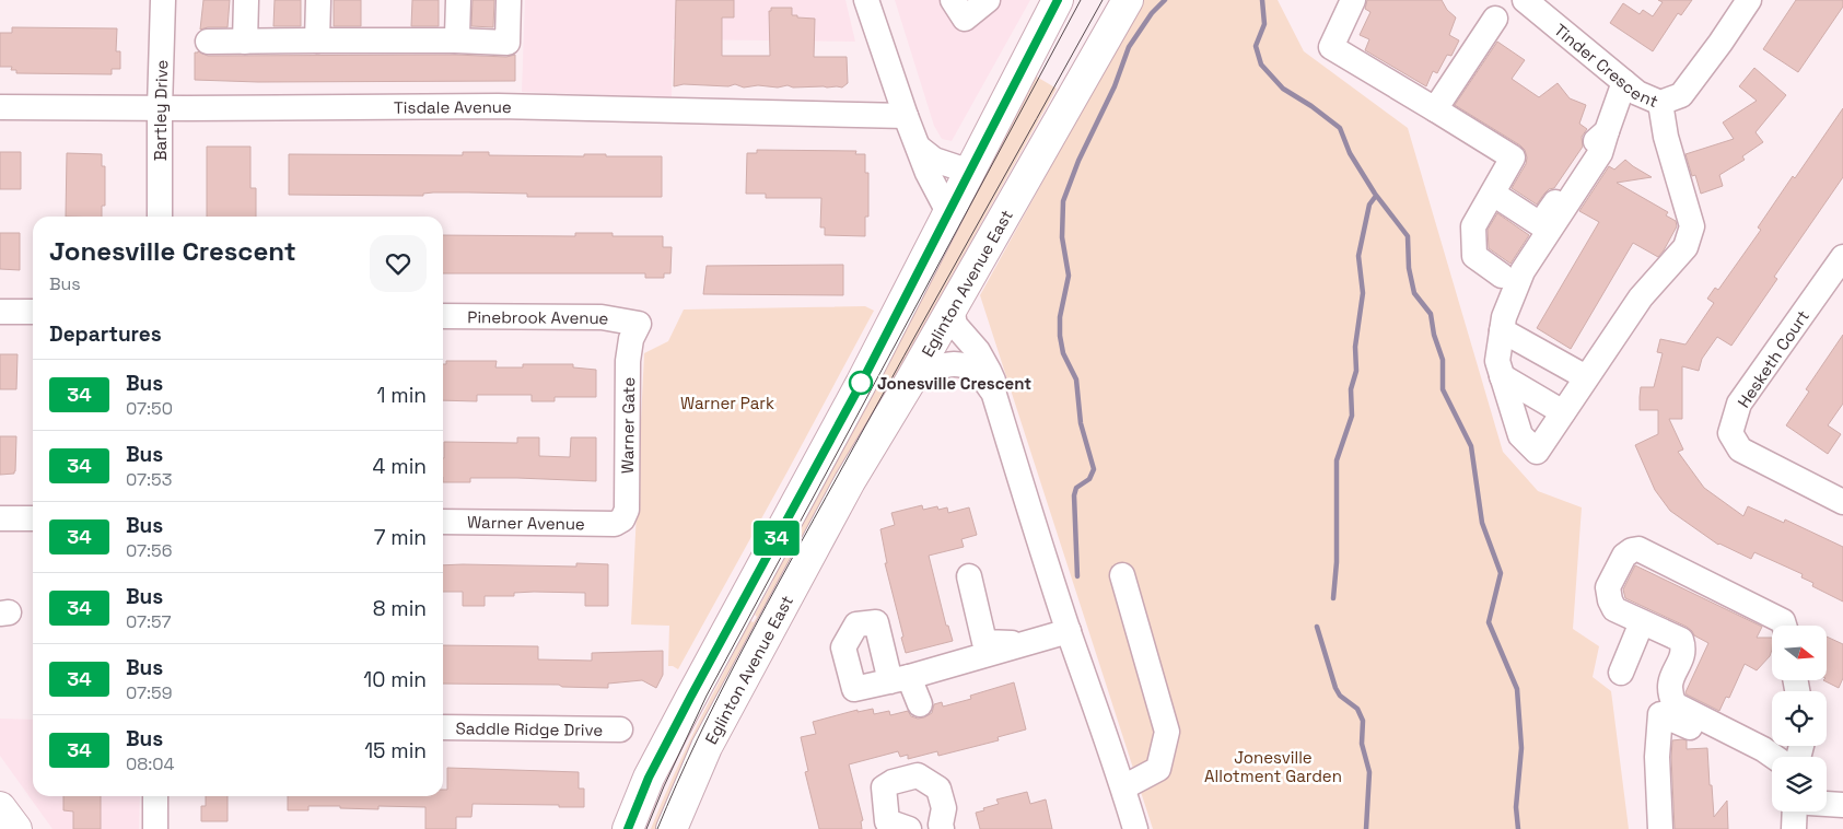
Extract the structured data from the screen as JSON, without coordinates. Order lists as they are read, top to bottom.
{
  "streets": {
    "main road": ["Eglinton Avenue East"],
    "street": [
      "Tinder Crescent",
      "Tisdale Avenue",
      "Bartley Drive",
      "Pinebrook Avenue",
      "Hesketh Court",
      "Warner Gate",
      "Warner Avenue",
      "Saddle Ridge Drive"
    ]
  },
  "crossings": [
    ["Tisdale Avenue", "Bartley Drive"],
    ["Pinebrook Avenue", "Warner Gate"],
    ["Warner Gate", "Warner Avenue"]
  ],
  "parks": ["Warner Park", "Jonesville Allotment Garden"],
  "places": ["Jonesville Crescent"],
  "lines": ["bus line 34"],
  "north": "right",
  "page": {
    "on_map": "34",
    "heading": [
      ["Jonesville Crescent", "Bus"],
      "Departures"
    ],
    "list": [
      {
        "mark": "34",
        "name": "Bus",
        "note": "07:50",
        "value": "1 min"
      },
      {
        "mark": "34",
        "name": "Bus",
        "note": "07:53",
        "value": "4 min"
      },
      {
        "mark": "34",
        "name": "Bus",
        "note": "07:56",
        "value": "7 min"
      },
      {
        "mark": "34",
        "name": "Bus",
        "note": "07:57",
        "value": "8 min"
      },
      {
        "mark": "34",
        "name": "Bus",
        "note": "07:59",
        "value": "10 min"
      },
      {
        "mark": "34",
        "name": "Bus",
        "note": "08:04",
        "value": "15 min"
      }
    ]
  }
}
